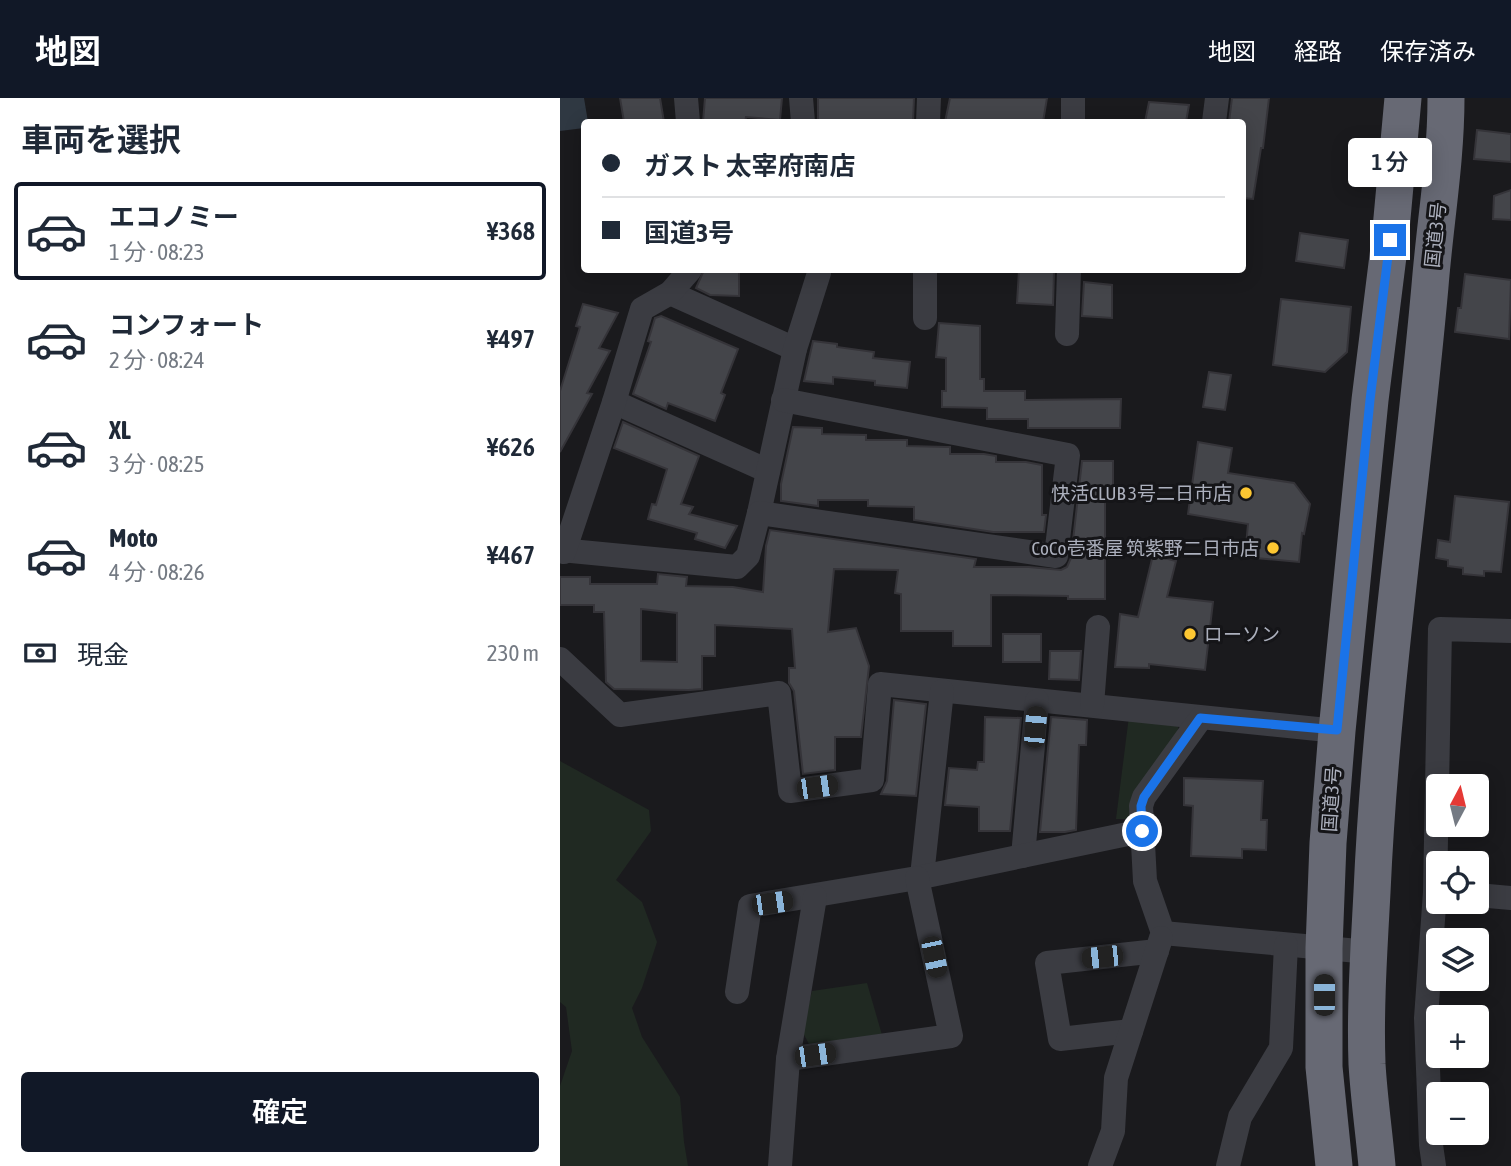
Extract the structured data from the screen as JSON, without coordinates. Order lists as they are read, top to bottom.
{
  "streets": {
    "highway": ["国道3号"]
  },
  "places": ["快活CLUB 3号二日市店", "CoCo壱番屋 筑紫野二日市店", "ローソン"],
  "north": "top",
  "page": {
    "header": "地図",
    "nav": ["地図", "経路", "保存済み"],
    "heading": "車両を選択",
    "banner": ["ガスト 太宰府南店", "国道3号"],
    "bubble": "1 分",
    "list": [
      {
        "name": "エコノミー",
        "note": "1 分 · 08:23",
        "value": "¥368"
      },
      {
        "name": "コンフォート",
        "note": "2 分 · 08:24",
        "value": "¥497"
      },
      {
        "name": "XL",
        "note": "3 分 · 08:25",
        "value": "¥626"
      },
      {
        "name": "Moto",
        "note": "4 分 · 08:26",
        "value": "¥467"
      }
    ],
    "pay": ["現金", "230 m"],
    "map_buttons": ["+", "−"],
    "buttons": "確定"
  }
}
